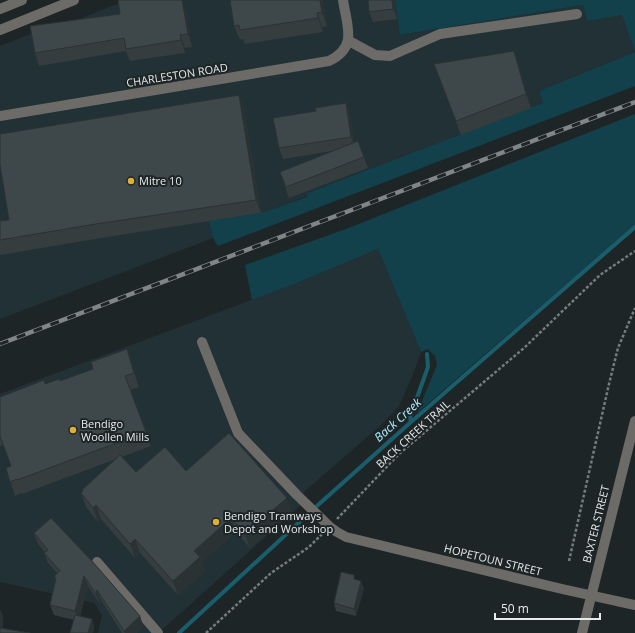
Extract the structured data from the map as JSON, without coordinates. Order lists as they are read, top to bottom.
{
  "streets": {
    "street": ["CHARLESTON ROAD", "BAXTER STREET", "HOPETOUN STREET"],
    "path": ["BACK CREEK TRAIL"]
  },
  "crossings": [
    ["BACK CREEK TRAIL", "HOPETOUN STREET"],
    ["BAXTER STREET", "HOPETOUN STREET"]
  ],
  "water": ["Back Creek"],
  "places": ["Mitre 10", "Bendigo Woollen Mills", "Bendigo Tramways Depot and Workshop"],
  "scale_bar": "50 m"
}
